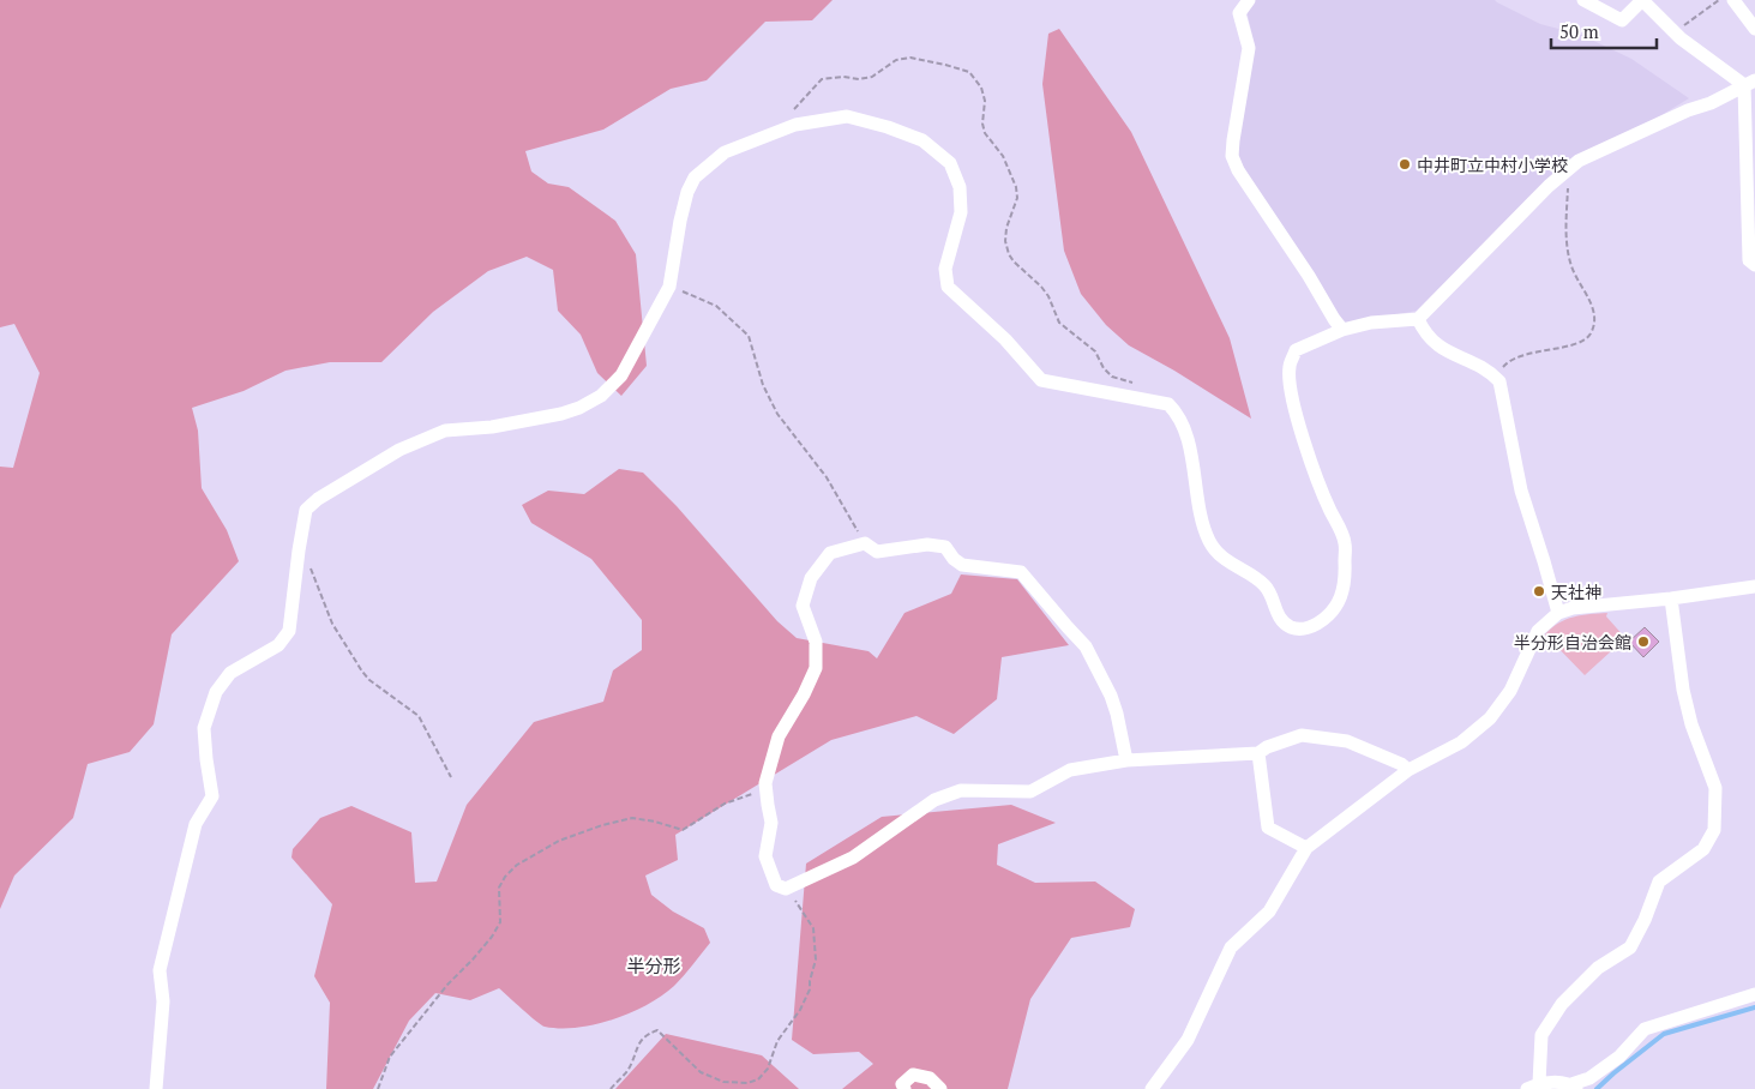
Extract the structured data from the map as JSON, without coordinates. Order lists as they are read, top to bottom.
{
  "districts": ["半分形"],
  "places": ["中井町立中村小学校", "天社神", "半分形自治会館"],
  "scale_bar": "50 m"
}
